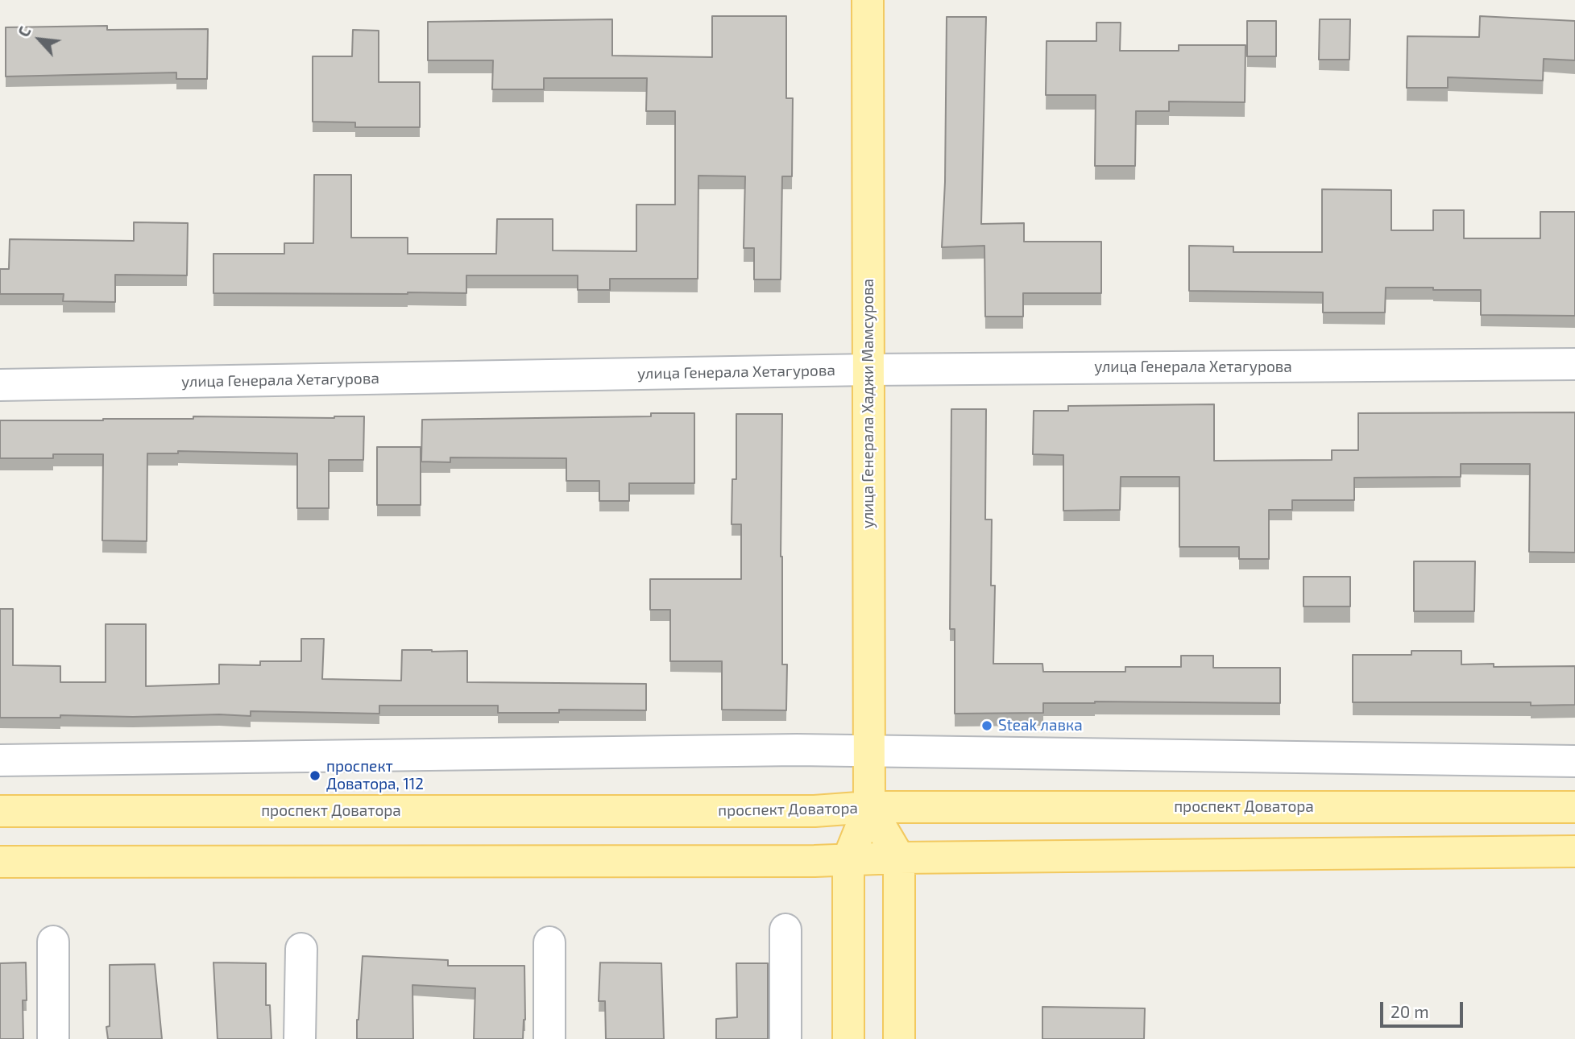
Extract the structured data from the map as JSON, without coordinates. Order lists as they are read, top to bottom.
{
  "streets": {
    "main road": ["улица Генерала Хаджи Мамсурова", "проспект Доватора"],
    "street": ["улица Генерала Хетагурова"]
  },
  "crossings": [
    ["улица Генерала Хетагурова", "улица Генерала Хаджи Мамсурова"],
    ["улица Генерала Хаджи Мамсурова", "проспект Доватора"]
  ],
  "places": ["Steak лавка", "проспект Доватора, 112"],
  "scale_bar": "20 m",
  "north": "top left"
}
